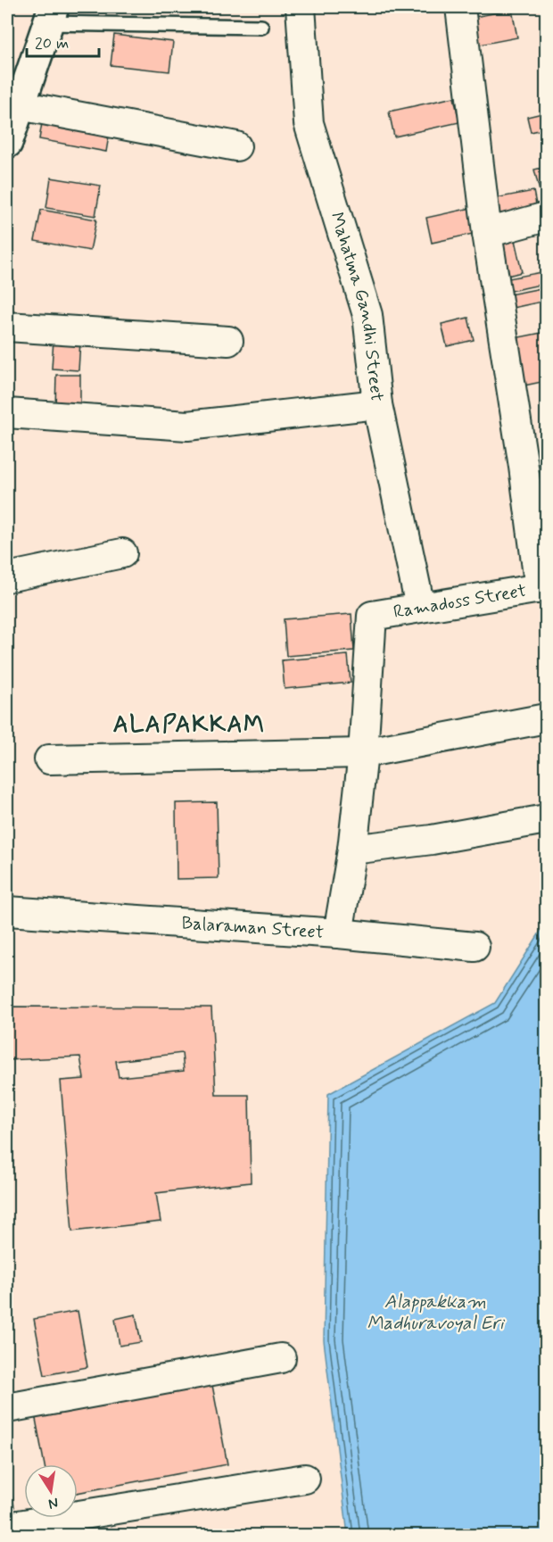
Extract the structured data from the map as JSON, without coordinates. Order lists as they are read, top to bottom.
{
  "streets": {
    "street": ["Mahatma Gandhi Street", "Ramadoss Street", "Balaraman Street"]
  },
  "crossings": [
    ["Mahatma Gandhi Street", "Ramadoss Street"],
    ["Ramadoss Street", "Balaraman Street"]
  ],
  "districts": ["ALAPAKKAM"],
  "water": ["Alappakkam Madhuravoyal Eri"],
  "scale_bar": "20 m",
  "north": "bottom"
}
